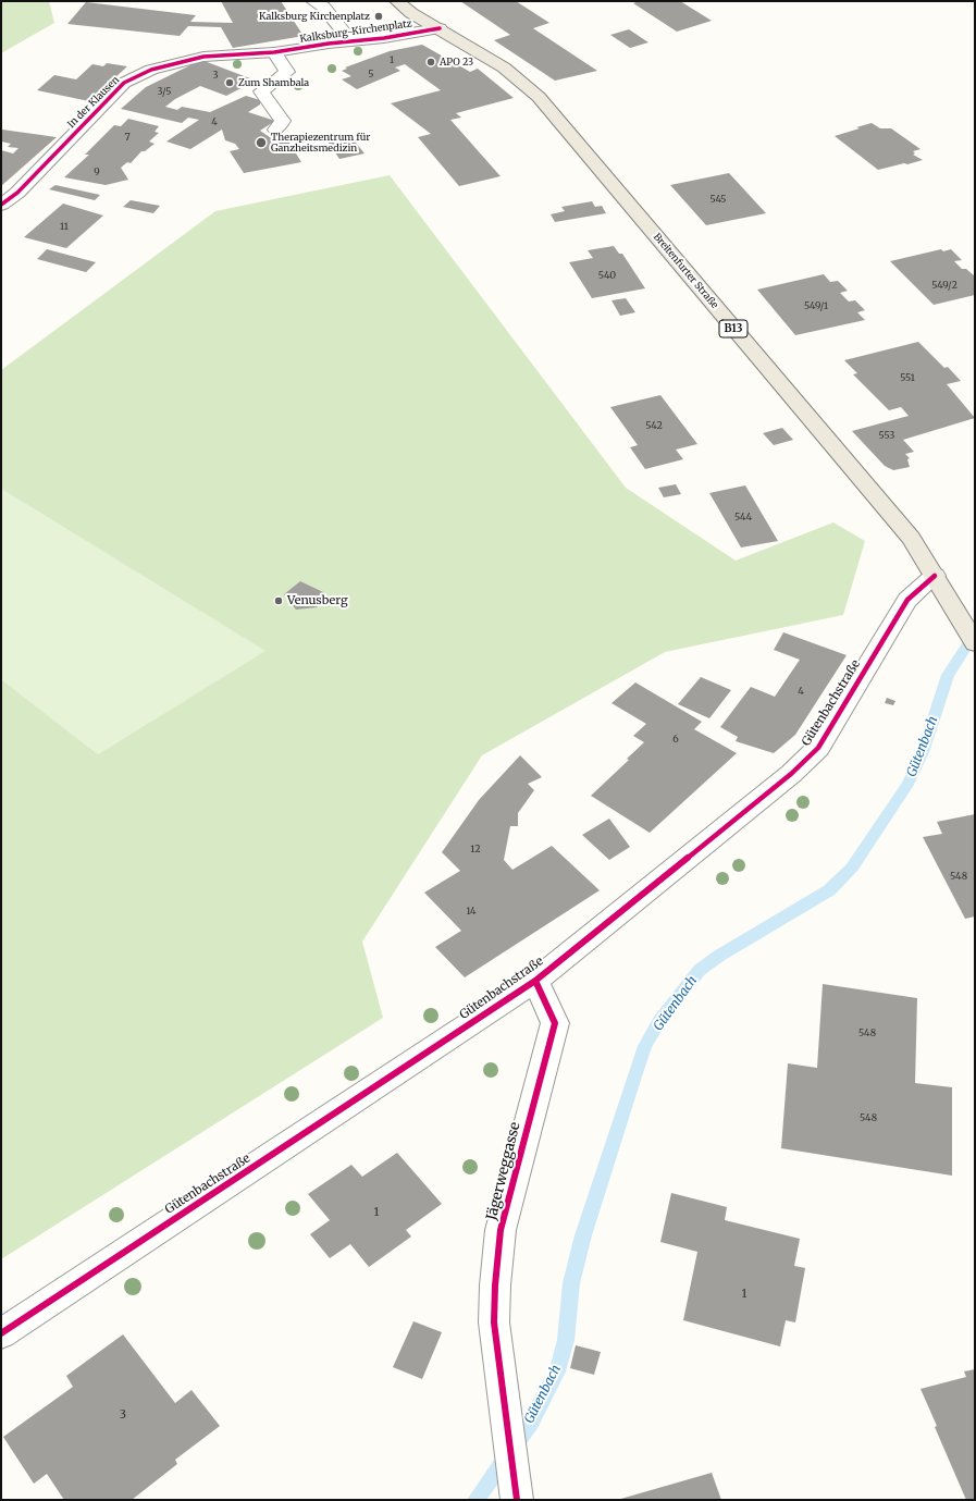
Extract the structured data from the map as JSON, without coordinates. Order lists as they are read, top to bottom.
{
  "streets": {
    "main road": ["Breitenfurter Straße", "B13"],
    "street": [
      "Kalksburg-Kirchenplatz",
      "In der Klausen",
      "Gütenbachstraße",
      "Jägerweggasse"
    ]
  },
  "crossings": [
    ["Kalksburg-Kirchenplatz", "In der Klausen"],
    ["Kalksburg-Kirchenplatz", "Breitenfurter Straße"],
    ["Breitenfurter Straße", "Gütenbachstraße"],
    ["Gütenbachstraße", "Jägerweggasse"]
  ],
  "water": ["Gütenbach"],
  "places": [
    "Kalksburg Kirchenplatz",
    "APO 23",
    "Zum Shambala",
    "Therapiezentrum für Ganzheitsmedizin",
    "Venusberg"
  ],
  "house_numbers": [
    "1",
    "5",
    "3",
    "3/5",
    "4",
    "7",
    "9",
    "545",
    "11",
    "540",
    "549/2",
    "549/1",
    "551",
    "542",
    "553",
    "544",
    "4",
    "6",
    "12",
    "548",
    "14",
    "548",
    "548",
    "1",
    "1",
    "3"
  ]
}
